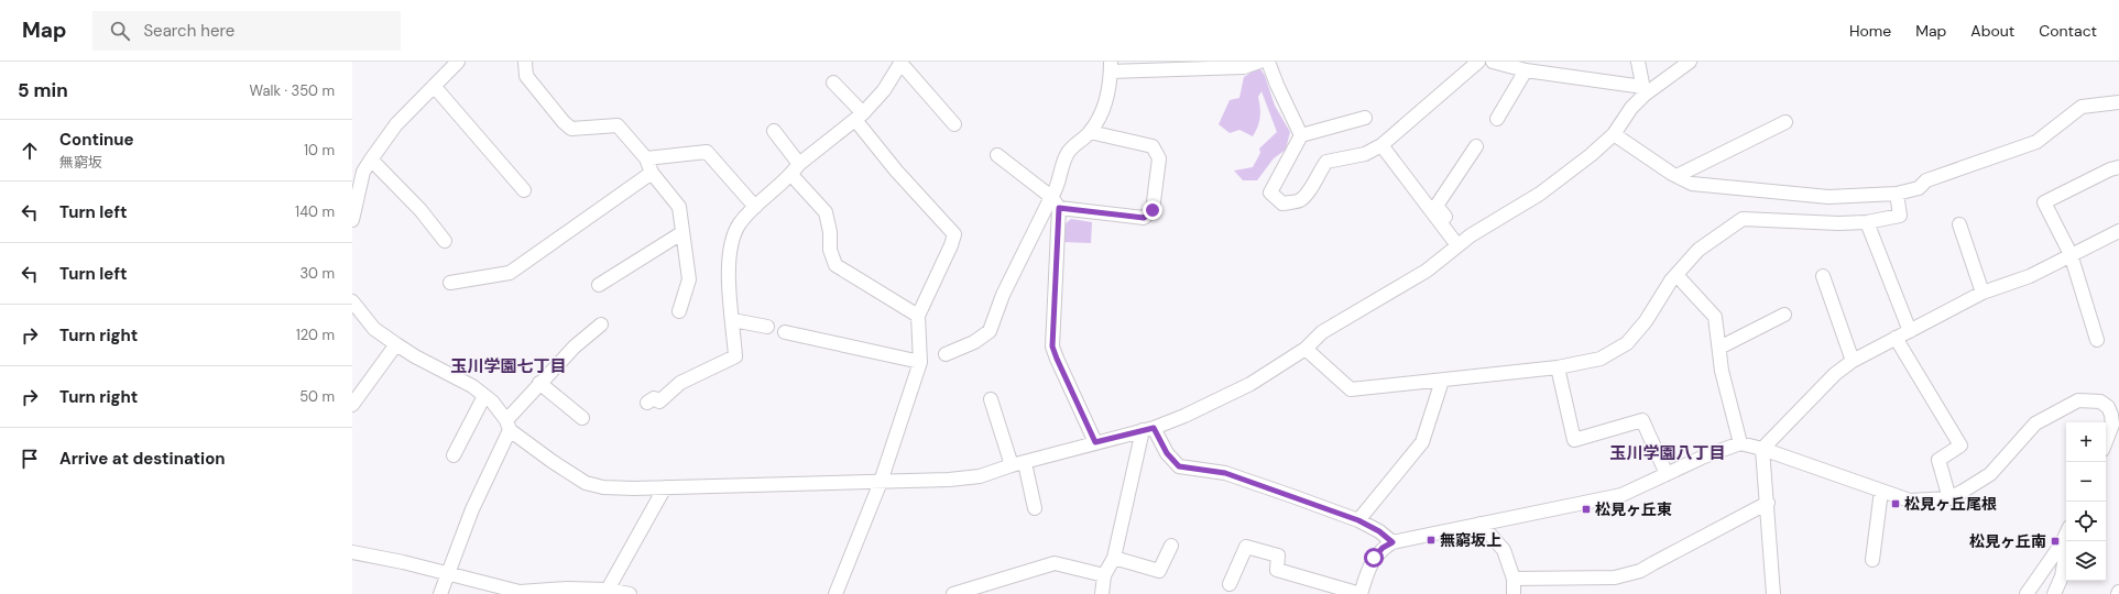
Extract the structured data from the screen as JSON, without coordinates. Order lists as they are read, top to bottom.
{
  "districts": ["玉川学園七丁目", "玉川学園八丁目"],
  "places": {
    "transit": [
      "松見ヶ丘尾根",
      "松見ヶ丘東",
      "無窮坂上",
      "松見ヶ丘南"
    ]
  },
  "page": {
    "header": "Map",
    "search": "Search here",
    "nav": [
      "Home",
      "Map",
      "About",
      "Contact"
    ],
    "heading": ["5 min", "Walk · 350 m"],
    "list": [
      ["Continue", "無窮坂", "10 m"],
      ["Turn left", "140 m"],
      ["Turn left", "30 m"],
      ["Turn right", "120 m"],
      ["Turn right", "50 m"],
      "Arrive at destination"
    ],
    "map_buttons": ["+", "−"]
  }
}
